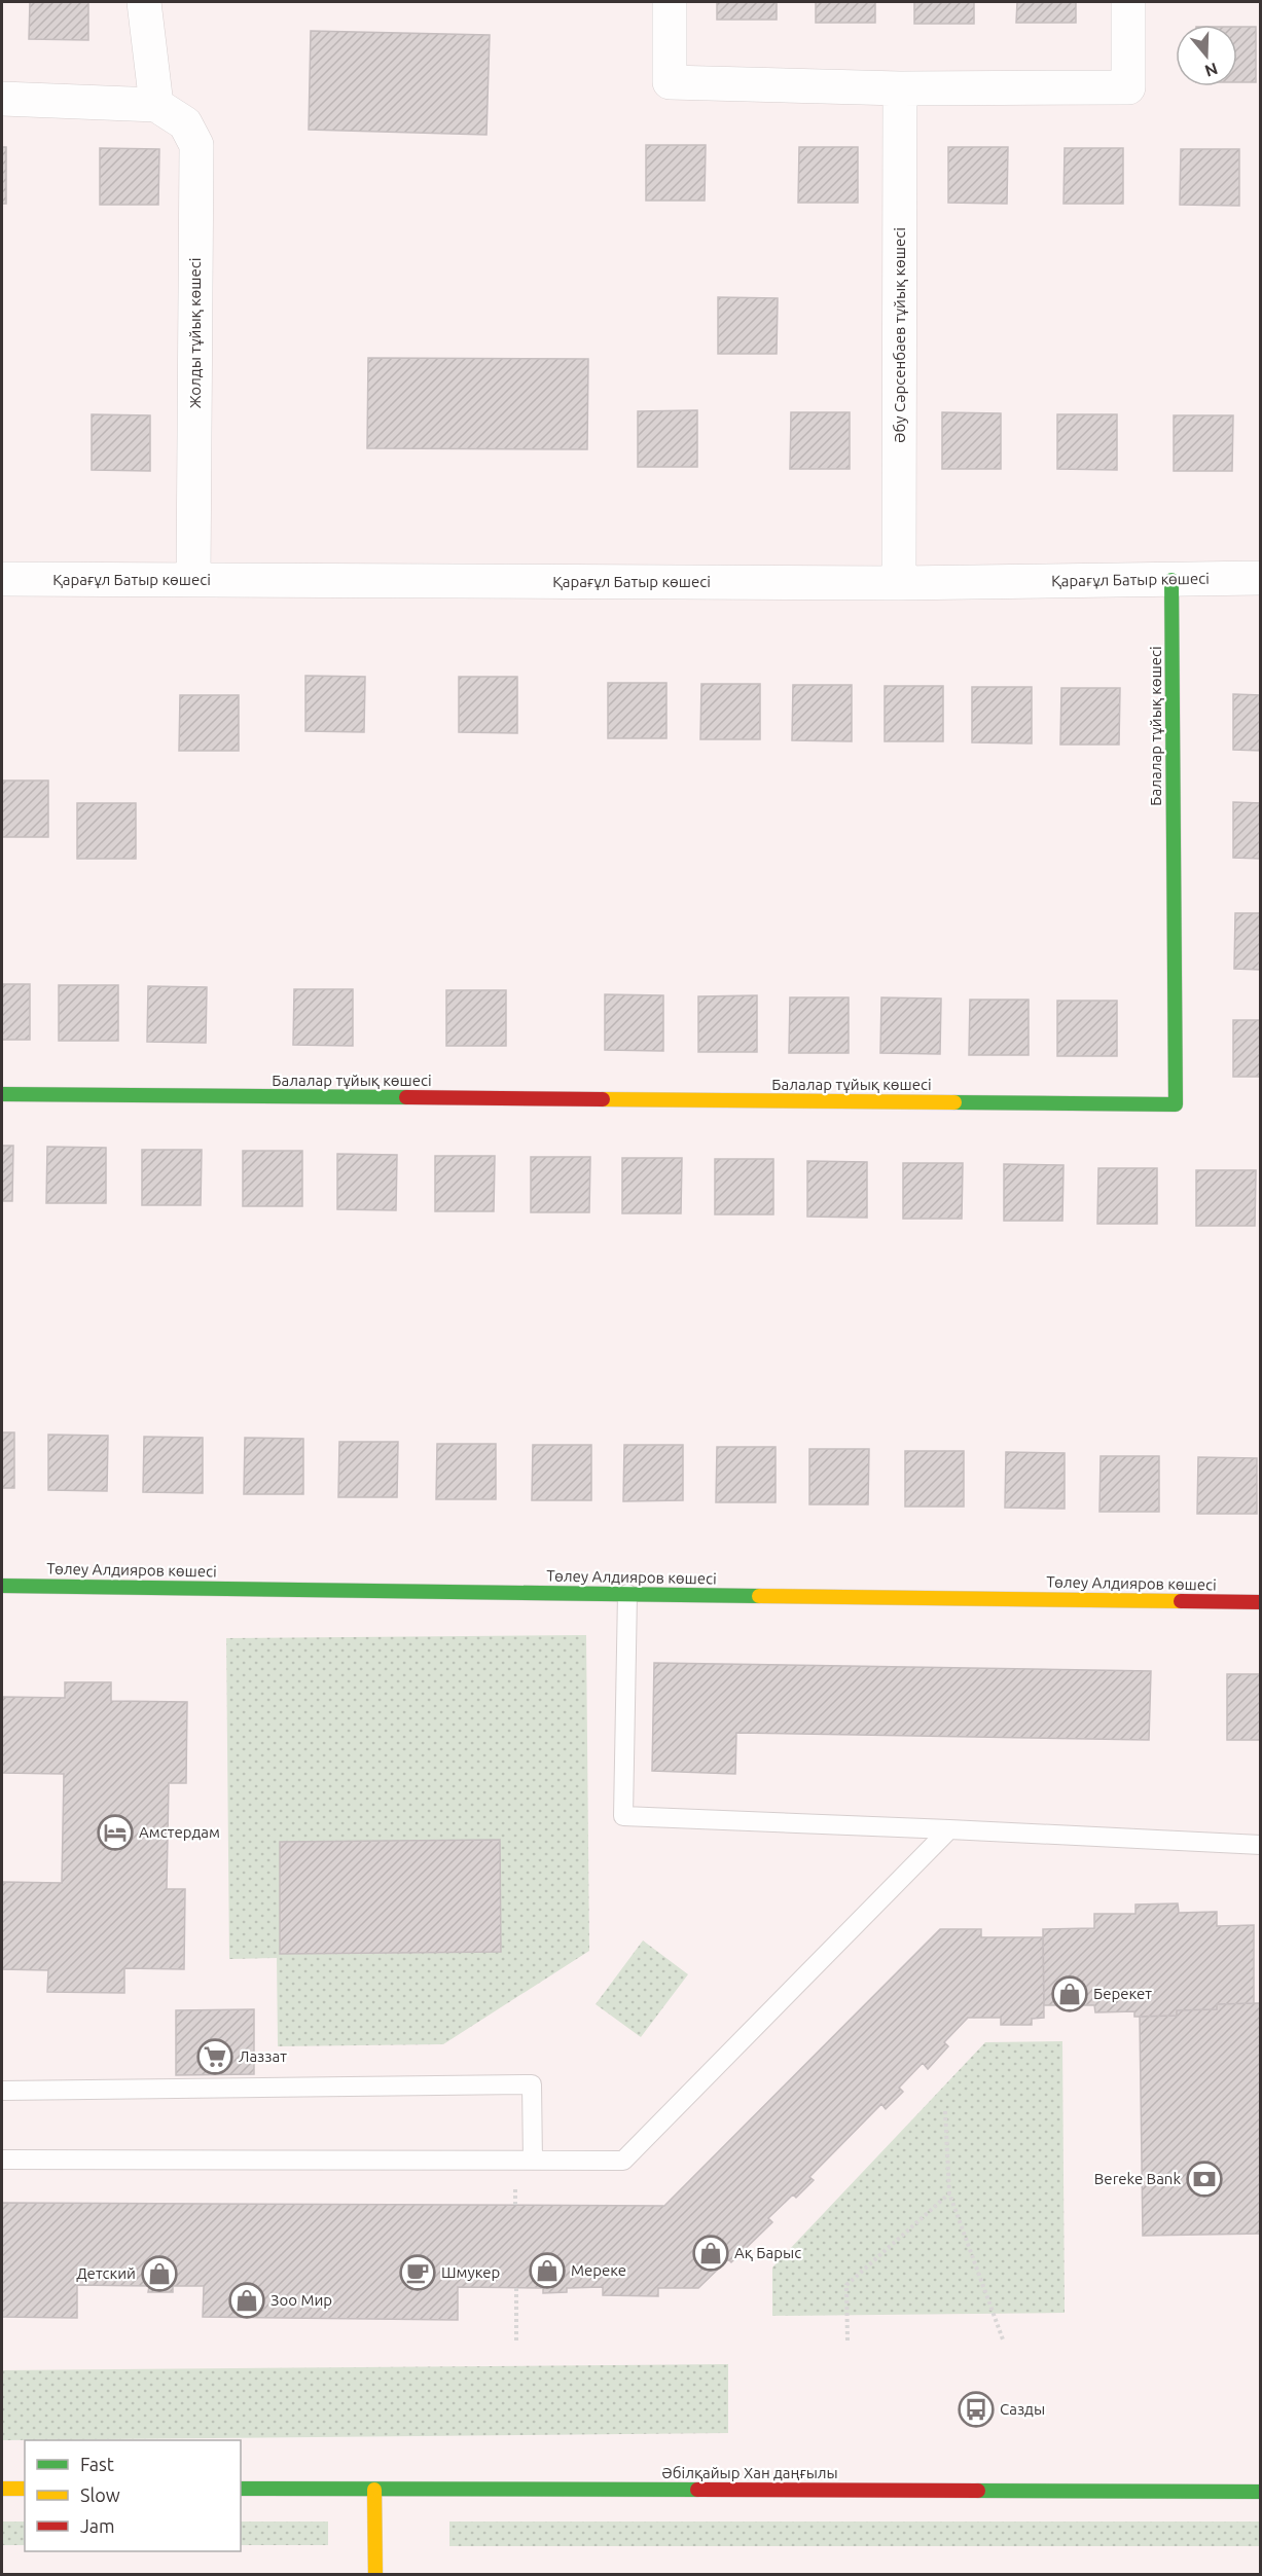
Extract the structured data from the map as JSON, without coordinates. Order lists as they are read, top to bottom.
{
  "streets": {
    "street": [
      "Жолды тұйық көшесі",
      "Әбу Сәрсенбаев тұйық көшесі",
      "Қарағұл Батыр көшесі",
      "Балалар тұйық көшесі",
      "Төлеу Алдияров көшесі",
      "Әбілқайыр Хан даңғылы"
    ]
  },
  "crossings": [
    ["Жолды тұйық көшесі", "Қарағұл Батыр көшесі"],
    ["Әбу Сәрсенбаев тұйық көшесі", "Қарағұл Батыр көшесі"],
    ["Қарағұл Батыр көшесі", "Балалар тұйық көшесі"]
  ],
  "places": {
    "hotel": ["Амстердам"],
    "shop": [
      "Берекет",
      "Ақ Барыс",
      "Мереке",
      "Детский",
      "Зоо Мир"
    ],
    "supermarket": ["Лаззат"],
    "bank": ["Bereke Bank"],
    "cafe": ["Шмукер"],
    "bus stop": ["Сазды"]
  },
  "legend": ["Fast", "Slow", "Jam"],
  "north": "bottom"
}
